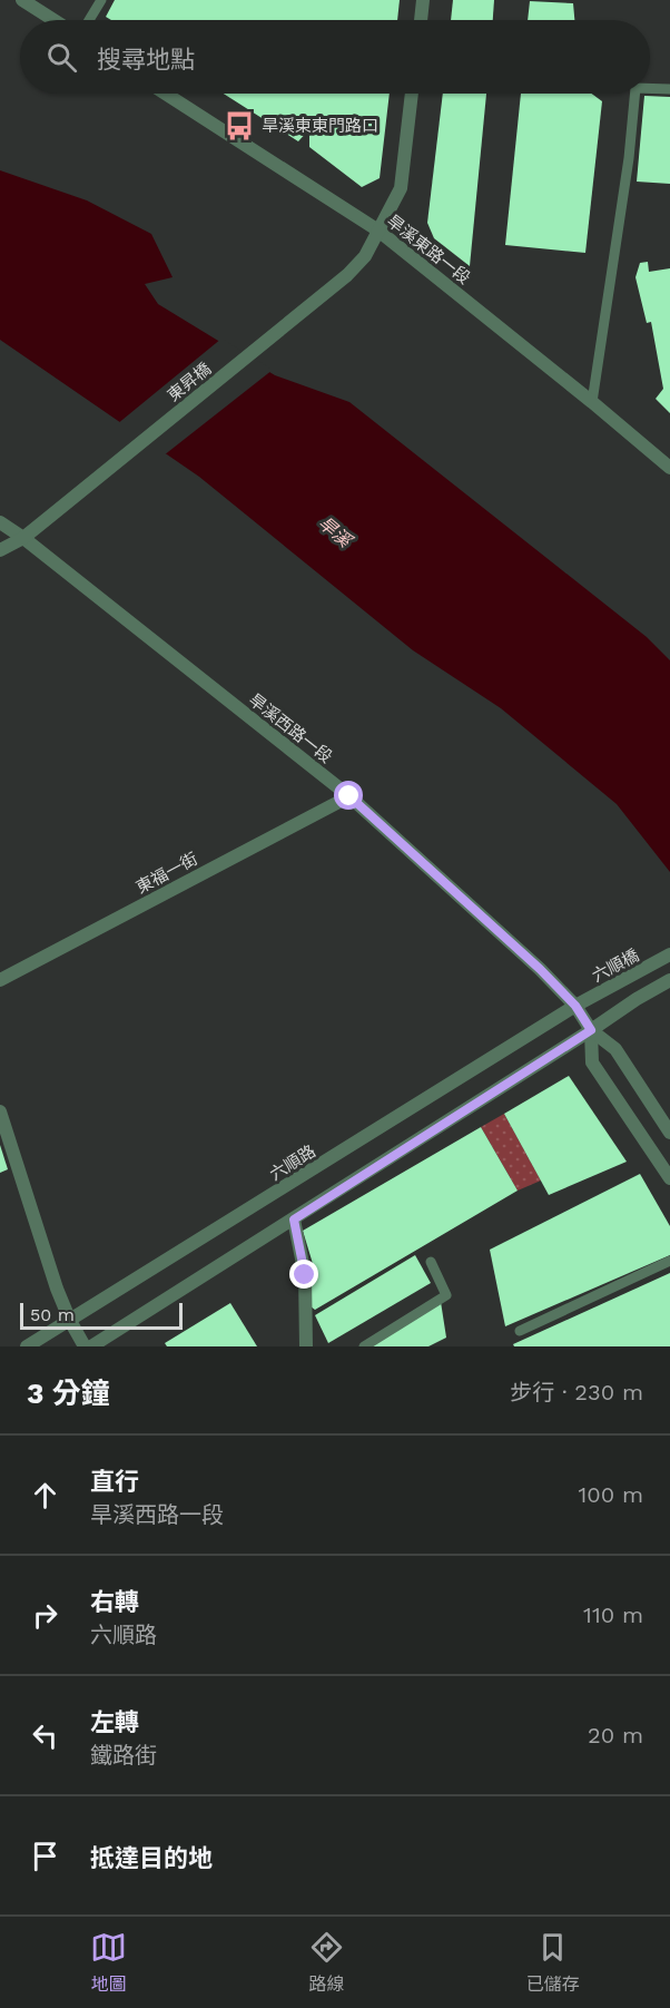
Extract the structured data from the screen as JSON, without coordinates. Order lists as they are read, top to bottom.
{
  "streets": {
    "street": [
      "旱溪東路一段",
      "東昇橋",
      "旱溪西路一段",
      "東福一街",
      "六順橋",
      "六順路"
    ]
  },
  "crossings": [
    ["旱溪東路一段", "東昇橋"],
    ["東昇橋", "旱溪西路一段"],
    ["旱溪西路一段", "東福一街"],
    ["旱溪西路一段", "六順橋"],
    ["旱溪西路一段", "六順路"],
    ["六順橋", "六順路"]
  ],
  "water": ["旱溪"],
  "places": {
    "bus stop": ["旱溪東東門路口"]
  },
  "scale_bar": "50 m",
  "page": {
    "search": "搜尋地點",
    "scale": "50 m",
    "heading": ["3 分鐘", "步行 · 230 m"],
    "list": [
      ["直行", "旱溪西路一段", "100 m"],
      ["右轉", "六順路", "110 m"],
      ["左轉", "鐵路街", "20 m"],
      "抵達目的地"
    ],
    "nav": ["地圖", "路線", "已儲存"]
  }
}
